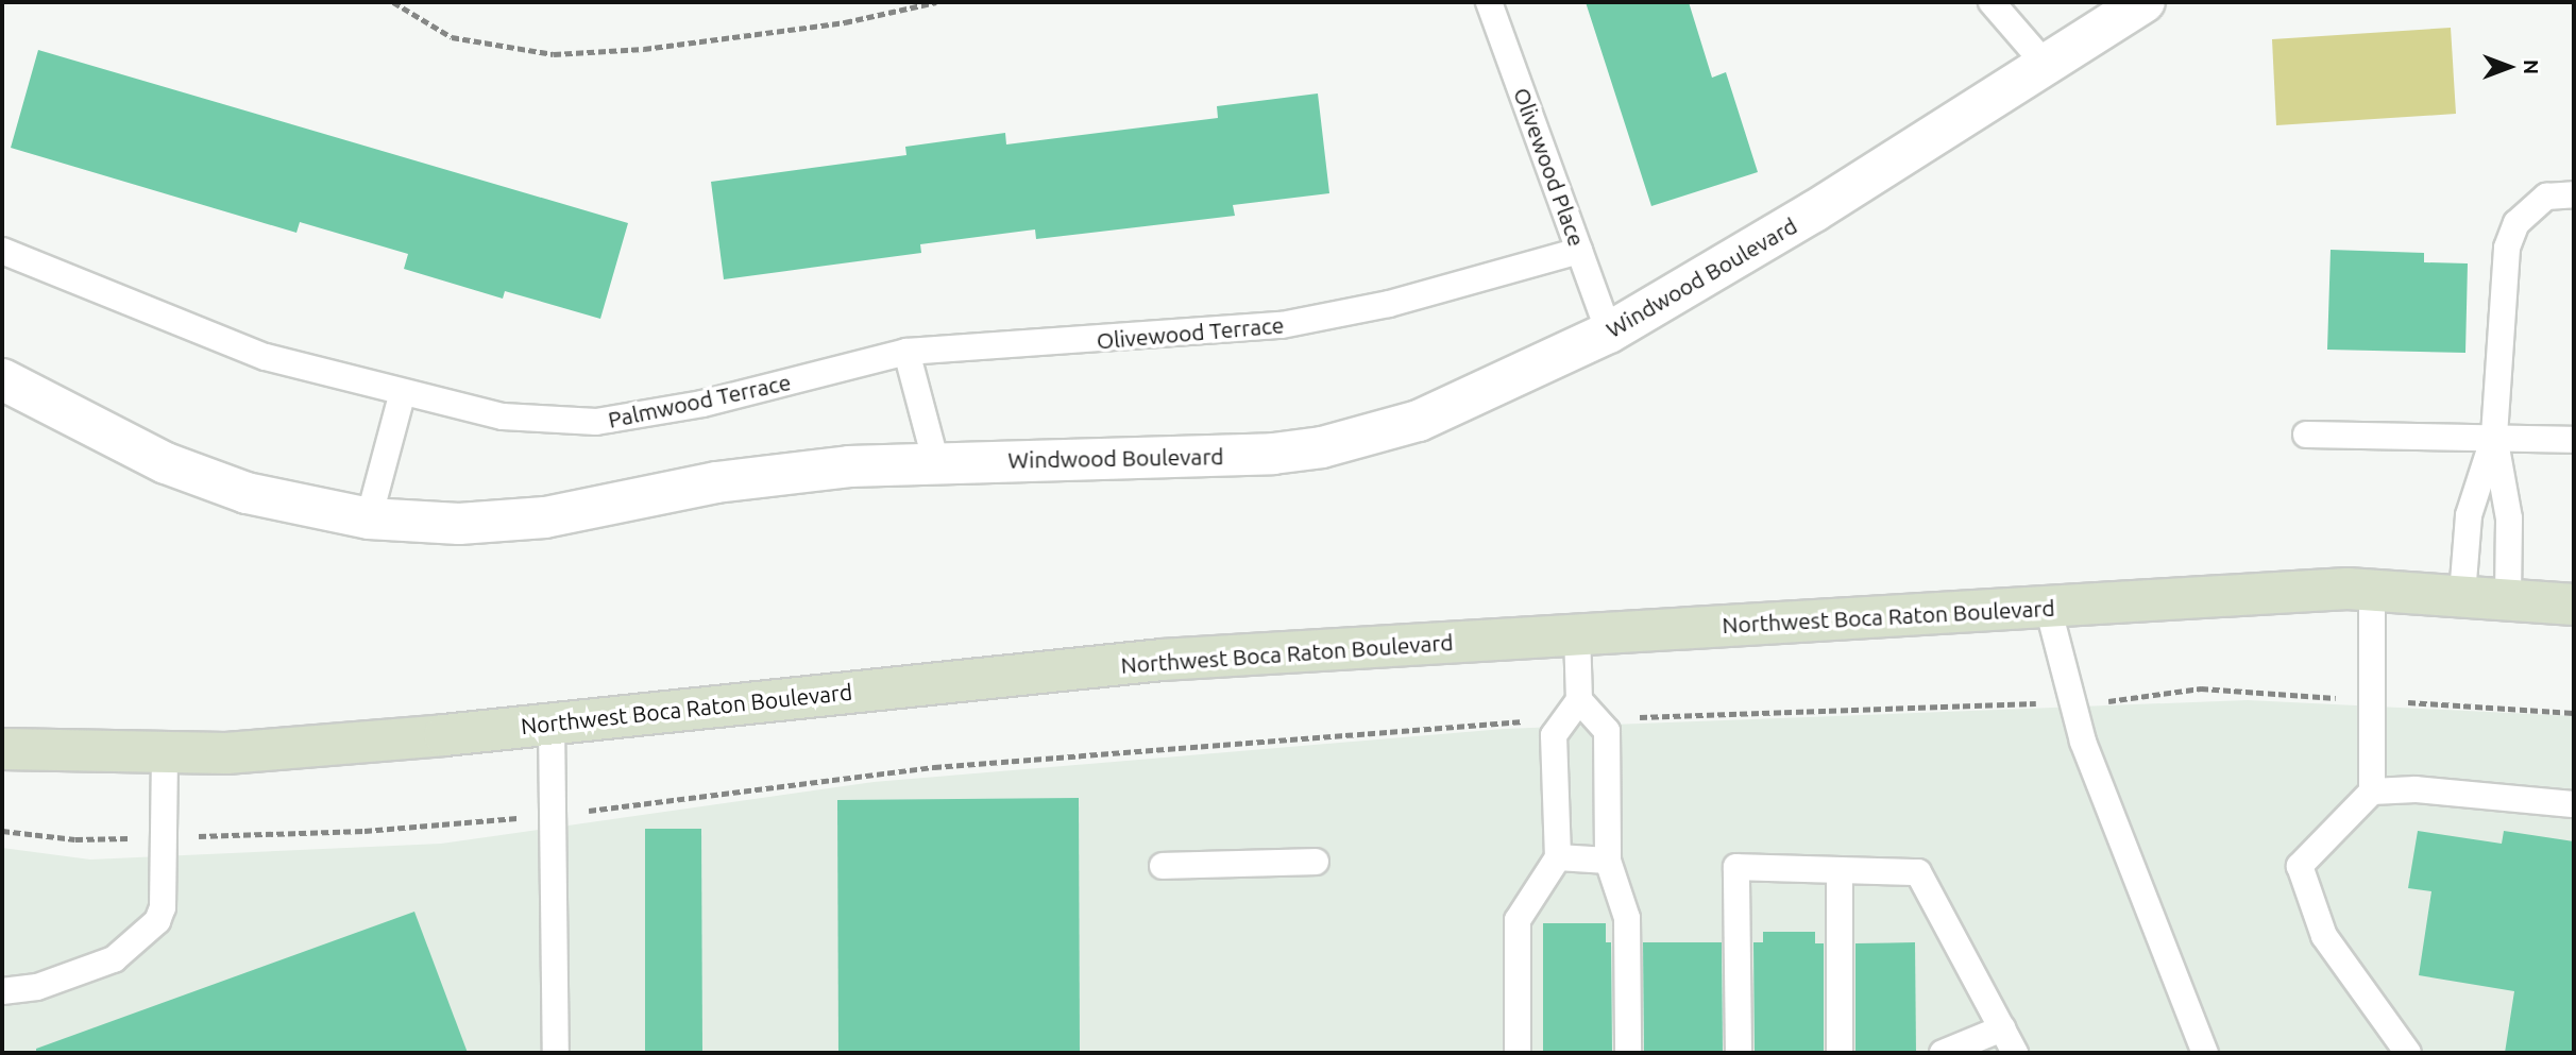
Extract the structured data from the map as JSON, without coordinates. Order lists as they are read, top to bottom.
{
  "streets": {
    "street": ["Windwood Boulevard", "Northwest Boca Raton Boulevard"],
    "lane": ["Olivewood Place", "Olivewood Terrace", "Palmwood Terrace"]
  },
  "crossings": [
    ["Olivewood Place", "Windwood Boulevard"],
    ["Olivewood Place", "Olivewood Terrace"],
    ["Olivewood Terrace", "Palmwood Terrace"]
  ],
  "north": "right"
}
